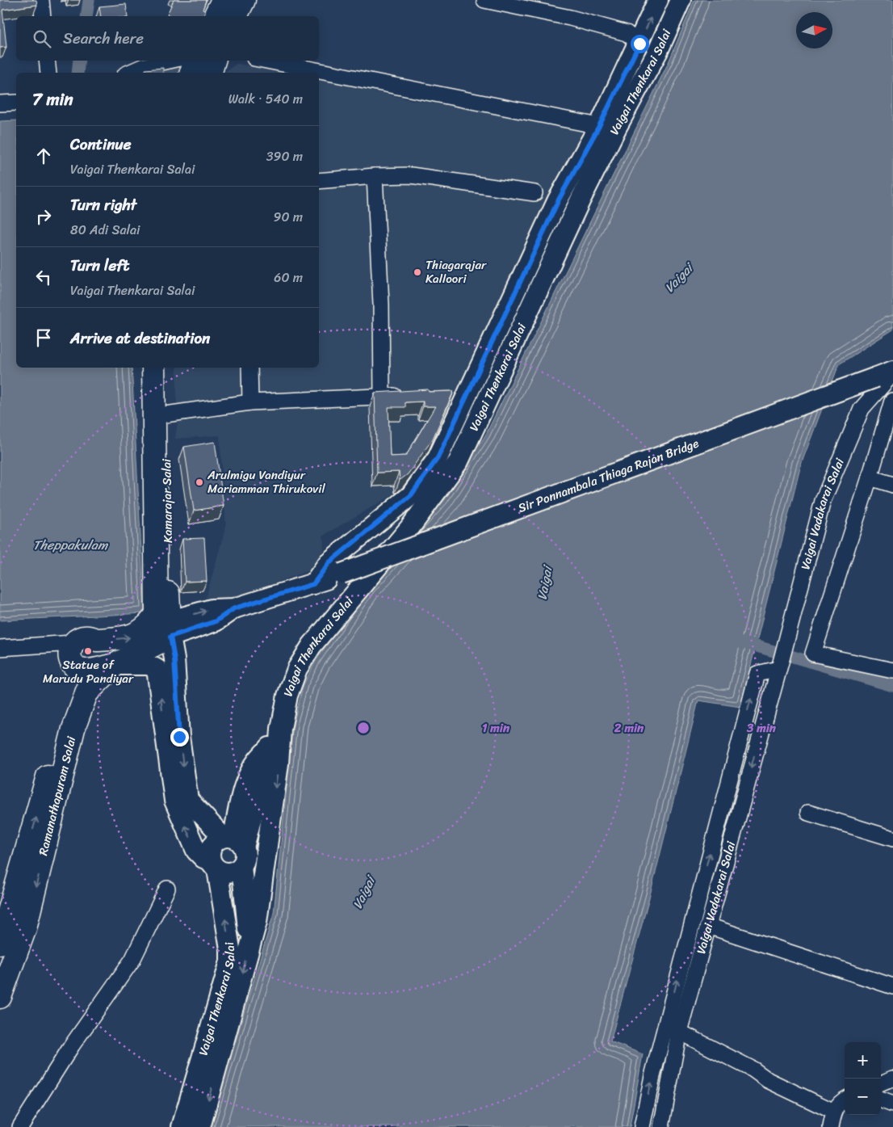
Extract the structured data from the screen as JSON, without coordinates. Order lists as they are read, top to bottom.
{
  "streets": {
    "highway": ["Kamarajar Salai", "Ramanathapuram Salai"],
    "main road": ["Vaigai Thenkarai Salai", "Sir Ponnambala Thiaga Rajan Bridge"],
    "street": ["Vaigai Vadakarai Salai"]
  },
  "crossings": [
    ["Vaigai Thenkarai Salai", "Sir Ponnambala Thiaga Rajan Bridge"],
    ["Sir Ponnambala Thiaga Rajan Bridge", "Kamarajar Salai"],
    ["Sir Ponnambala Thiaga Rajan Bridge", "Vaigai Vadakarai Salai"]
  ],
  "water": ["Vaigai", "Theppakulam"],
  "places": ["Thiagarajar Kalloori", "Arulmigu Vandiyur Mariamman Thirukovil", "Statue of Marudu Pandiyar"],
  "north": "right",
  "page": {
    "search": "Search here",
    "heading": ["7 min", "Walk · 540 m"],
    "list": [
      ["Continue", "Vaigai Thenkarai Salai", "390 m"],
      ["Turn right", "80 Adi Salai", "90 m"],
      ["Turn left", "Vaigai Thenkarai Salai", "60 m"],
      "Arrive at destination"
    ],
    "map_buttons": ["+", "−"]
  },
  "rings": ["1 min", "2 min", "3 min"]
}
